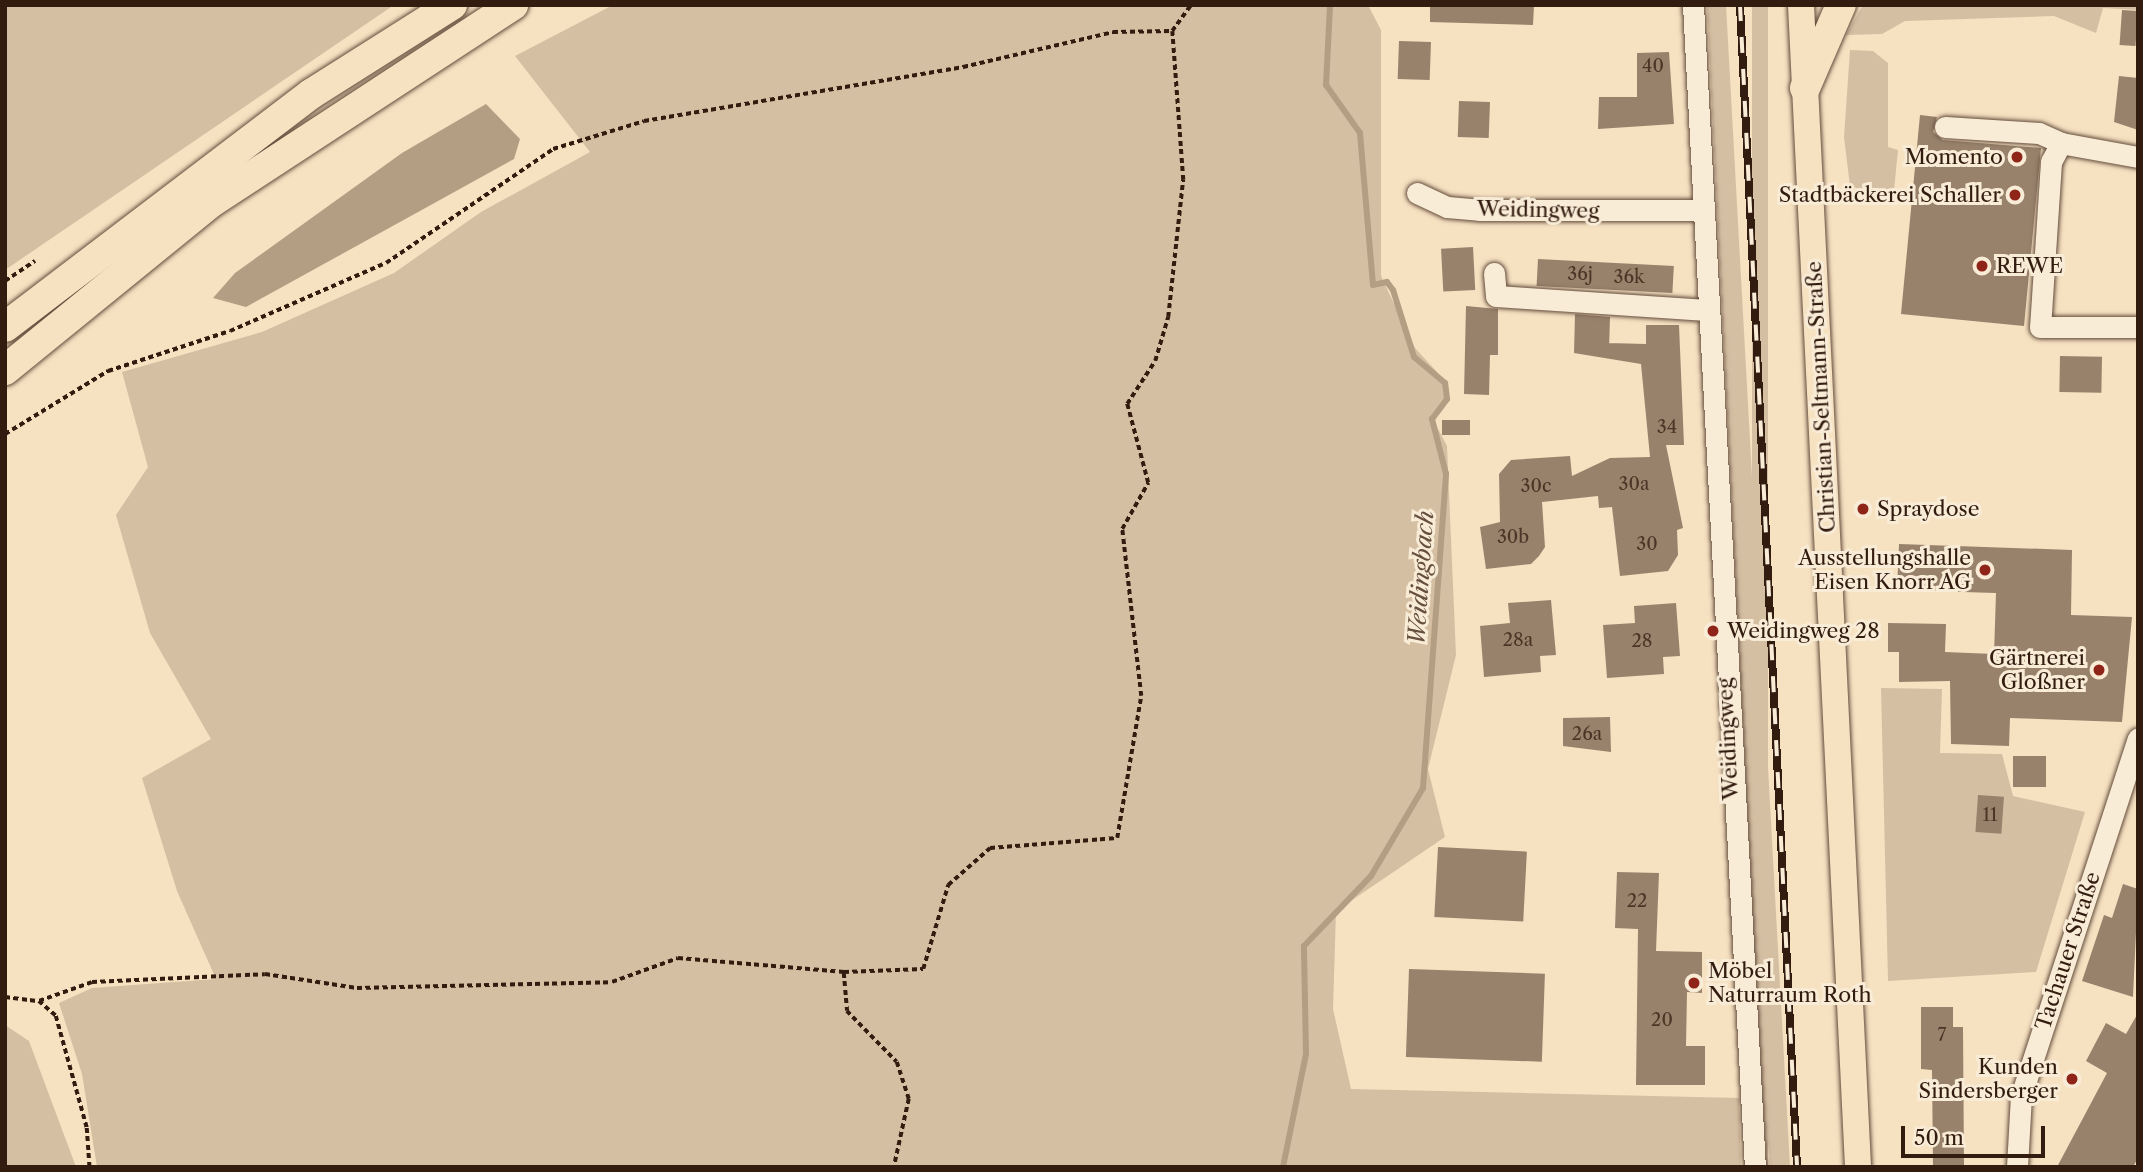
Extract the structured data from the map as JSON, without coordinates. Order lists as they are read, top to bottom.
{
  "streets": {
    "main road": ["Christian-Seltmann-Straße"],
    "street": ["Weidingweg", "Tachauer Straße"]
  },
  "water": ["Weidingbach"],
  "places": [
    "Momento",
    "Stadtbäckerei Schaller",
    "REWE",
    "Spraydose",
    "Ausstellungshalle Eisen Knorr AG",
    "Weidingweg 28",
    "Gärtnerei Gloßner",
    "Möbel Naturraum Roth",
    "Kunden Sindersberger"
  ],
  "house_numbers": [
    "40",
    "36j",
    "36k",
    "34",
    "30a",
    "30c",
    "30b",
    "30",
    "28a",
    "28",
    "26a",
    "11",
    "22",
    "20",
    "7"
  ],
  "scale_bar": "50 m"
}
